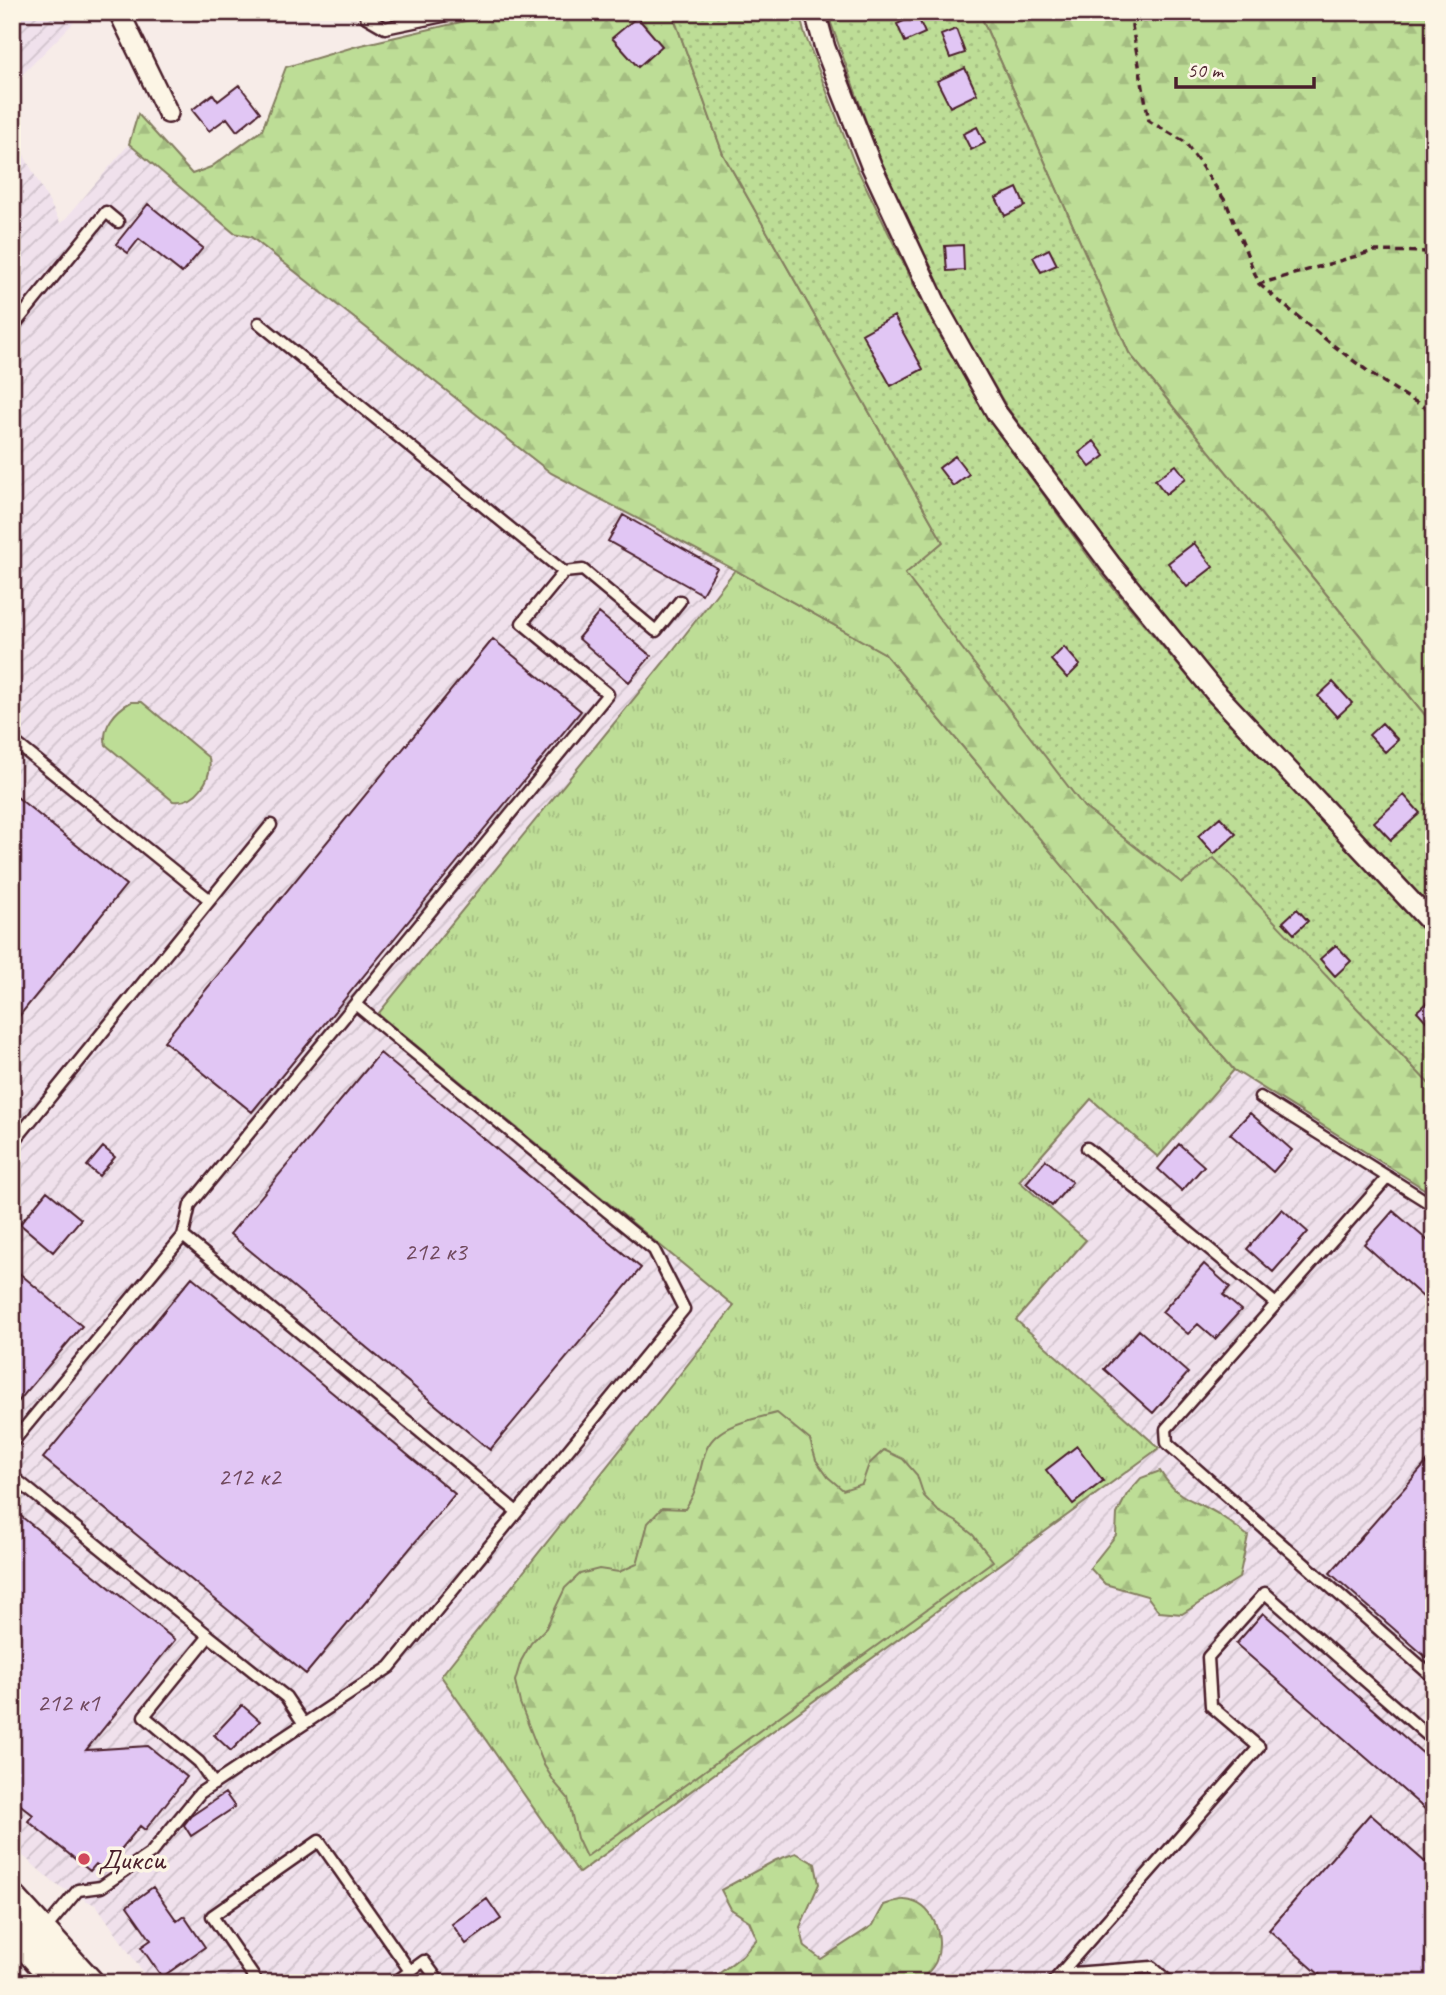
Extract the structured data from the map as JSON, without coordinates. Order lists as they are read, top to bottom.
{
  "places": ["Дикси"],
  "house_numbers": ["212 к3", "212 к2", "212 к1"],
  "scale_bar": "50 m"
}
